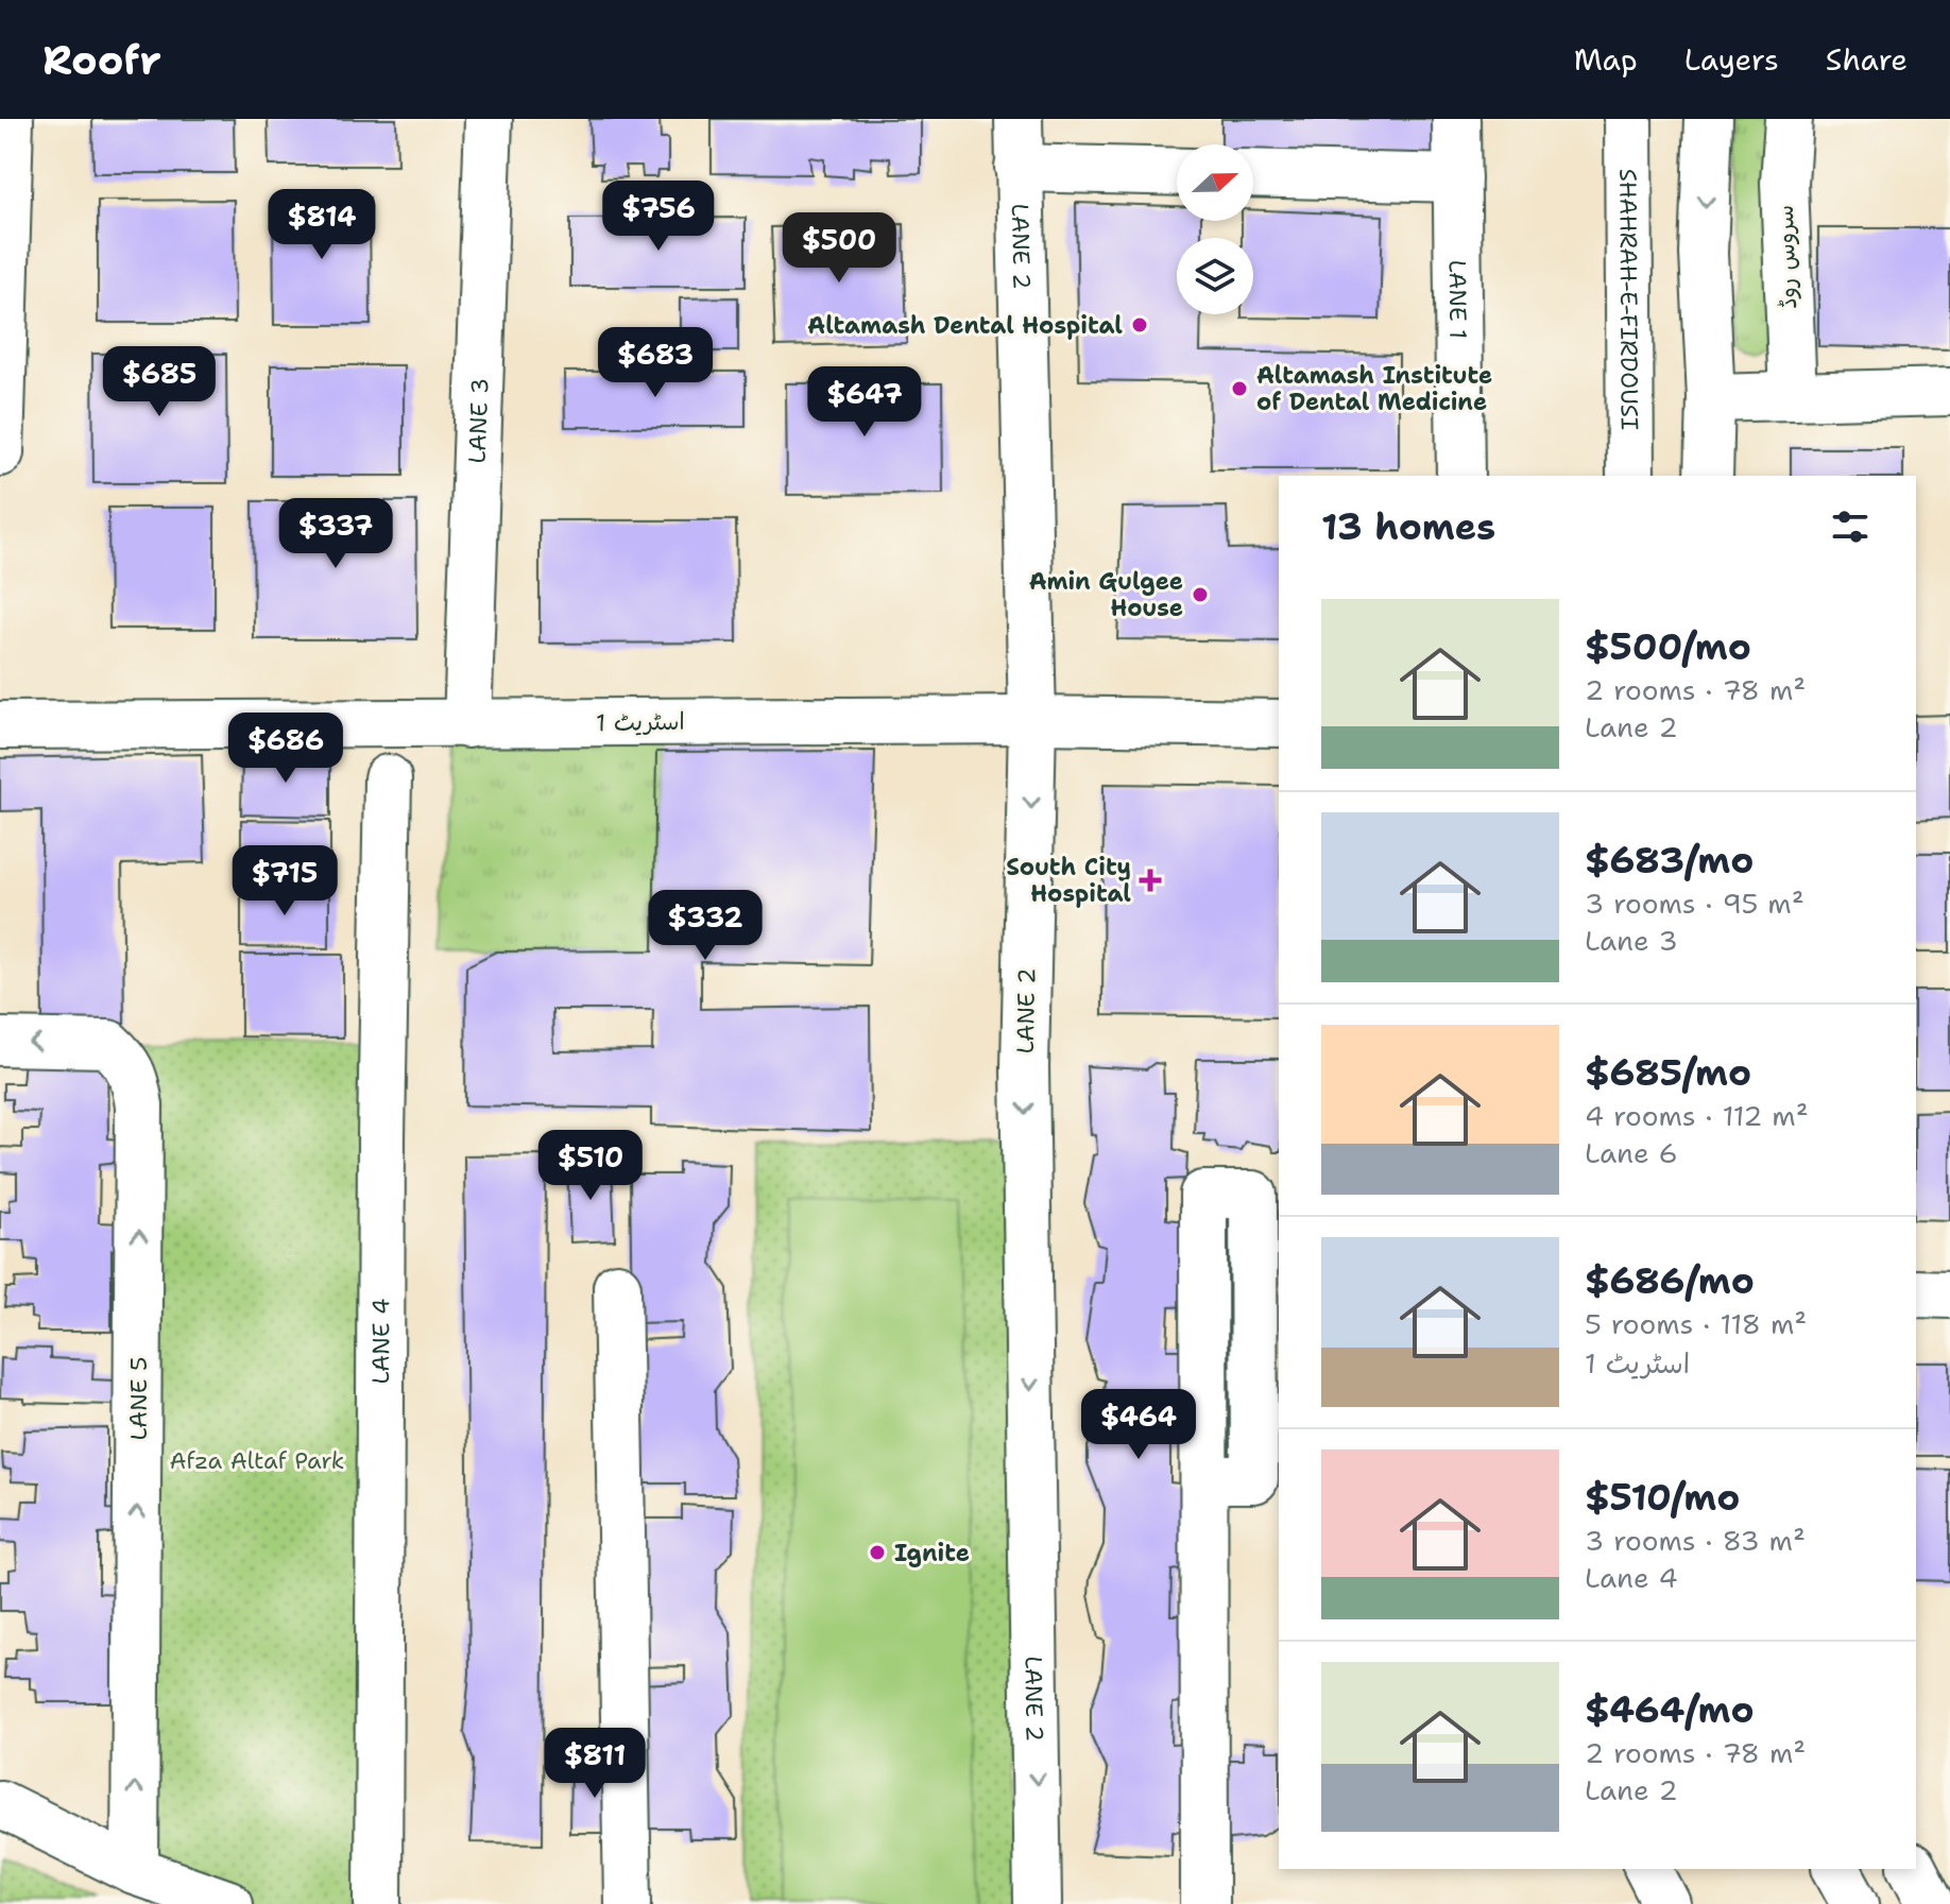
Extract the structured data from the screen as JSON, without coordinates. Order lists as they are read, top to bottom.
{
  "streets": {
    "street": [
      "LANE 2",
      "سروس روڈ",
      "LANE 1",
      "SHAHRAH-E-FIRDOUSI",
      "LANE 3",
      "اسٹریٹ 1",
      "LANE 4",
      "LANE 5"
    ]
  },
  "crossings": [
    ["LANE 2", "اسٹریٹ 1"],
    ["LANE 3", "اسٹریٹ 1"]
  ],
  "one_way": ["LANE 5"],
  "parks": ["Afza Altaf Park"],
  "places": {
    "other": [
      "Altamash Dental Hospital",
      "Altamash Institute of Dental Medicine",
      "Amin Gulgee House",
      "Ignite"
    ],
    "health": ["South City Hospital"]
  },
  "north": "right",
  "page": {
    "header": "Roofr",
    "nav": ["Map", "Layers", "Share"],
    "price": [
      "$756",
      "$814",
      "$500",
      "$683",
      "$685",
      "$647",
      "$337",
      "$686",
      "$715",
      "$332",
      "$510",
      "$464",
      "$811"
    ],
    "heading": "13 homes",
    "list": [
      {
        "name": "$500/mo",
        "note": "2 rooms · 78 m² · Lane 2"
      },
      {
        "name": "$683/mo",
        "note": "3 rooms · 95 m² · Lane 3"
      },
      {
        "name": "$685/mo",
        "note": "4 rooms · 112 m² · Lane 6"
      },
      {
        "name": "$686/mo",
        "note": "5 rooms · 118 m² · اسٹریٹ 1"
      },
      {
        "name": "$510/mo",
        "note": "3 rooms · 83 m² · Lane 4"
      },
      {
        "name": "$464/mo",
        "note": "2 rooms · 78 m² · Lane 2"
      }
    ]
  }
}
